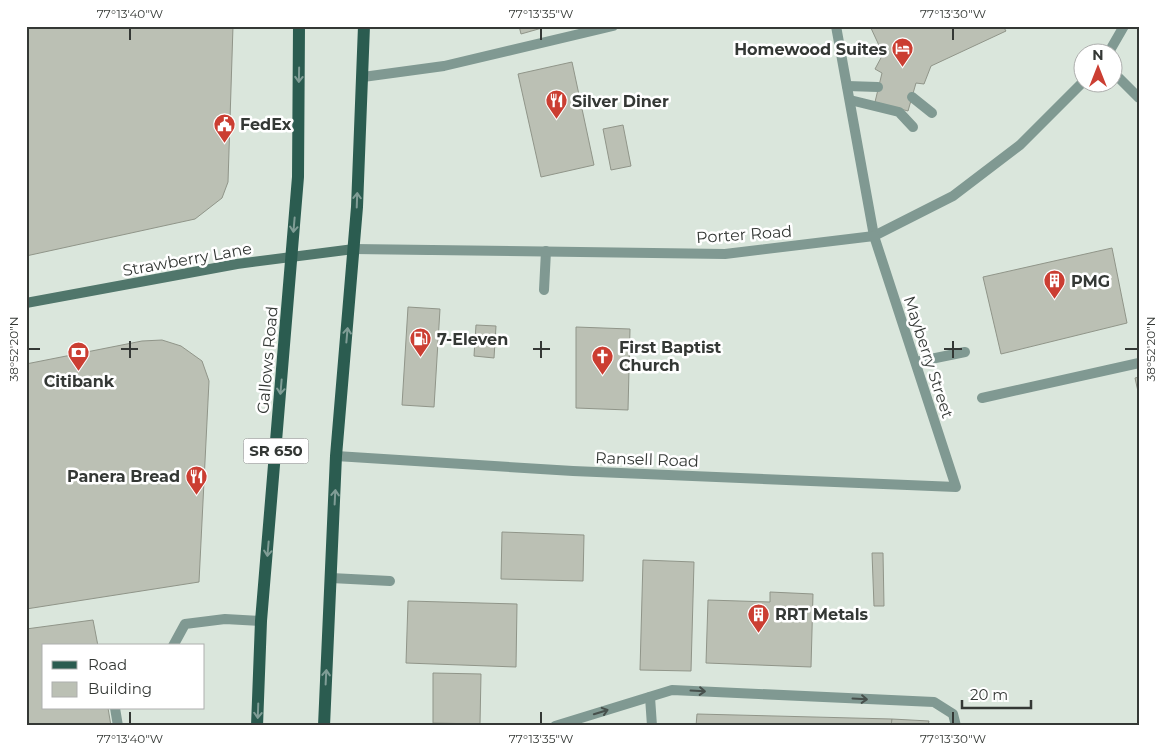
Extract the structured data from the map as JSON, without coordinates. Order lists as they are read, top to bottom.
{
  "streets": {
    "main road": ["Gallows Road", "SR 650"],
    "street": [
      "Porter Road",
      "Strawberry Lane",
      "Mayberry Street",
      "Ransell Road"
    ]
  },
  "crossings": [
    ["Porter Road", "Strawberry Lane"],
    ["Porter Road", "Mayberry Street"],
    ["Strawberry Lane", "Gallows Road"],
    ["Mayberry Street", "Ransell Road"]
  ],
  "places": {
    "hotel": ["Homewood Suites"],
    "restaurant": ["Silver Diner", "Panera Bread"],
    "public building": ["FedEx"],
    "building": ["PMG", "RRT Metals"],
    "fuel station": ["7-Eleven"],
    "bank": ["Citibank"],
    "church": ["First Baptist Church"]
  },
  "legend": ["Road", "Building"],
  "scale_bar": "20 m",
  "north": "top",
  "coordinates": [
    "77°13'40\"W",
    "77°13'35\"W",
    "77°13'30\"W",
    "38°52'20\"N"
  ]
}
